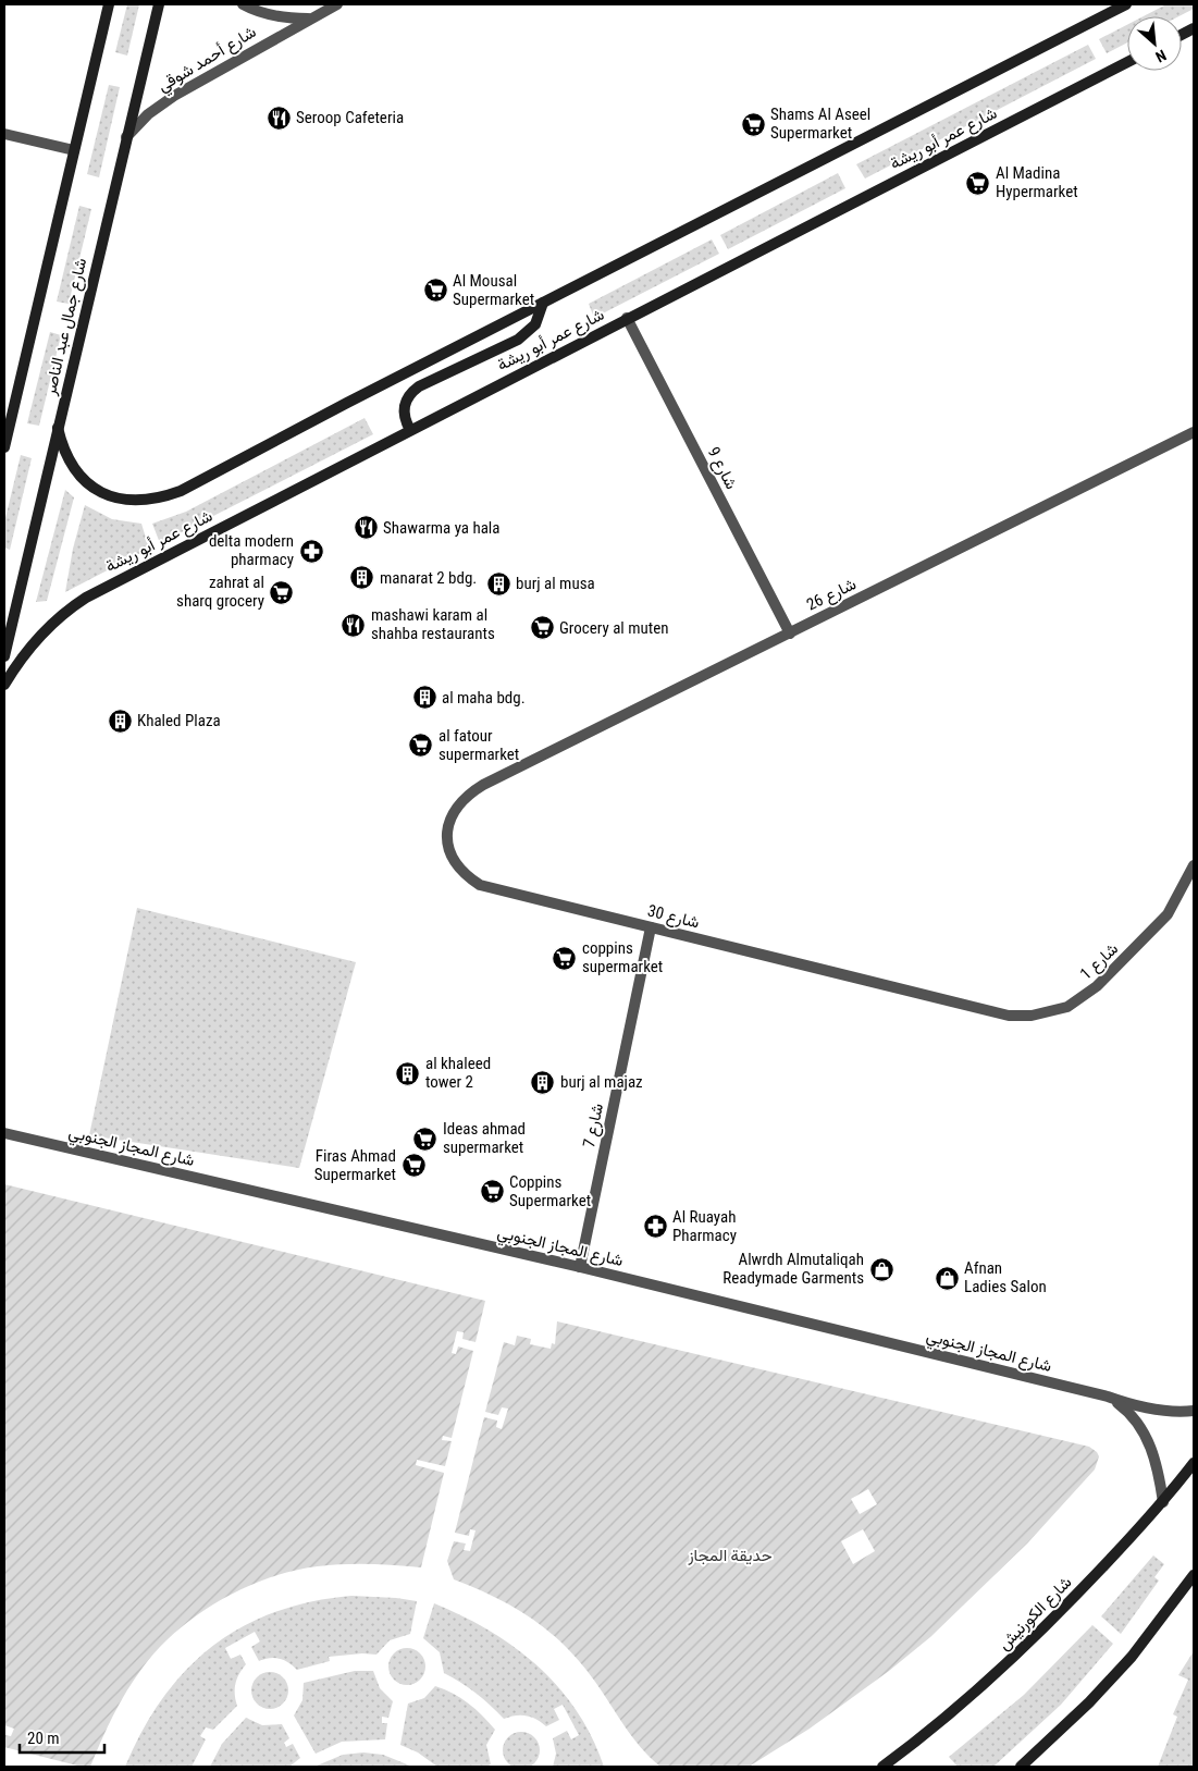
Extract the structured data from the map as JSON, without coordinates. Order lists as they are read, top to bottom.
{
  "streets": {
    "street": [
      "شارع أحمد شوقي",
      "شارع عمر أبو ريشة",
      "شارع جمال عبد الناصر",
      "شارع 9",
      "شارع 26",
      "شارع 30",
      "شارع 1",
      "شارع 7",
      "شارع المجاز الجنوبي",
      "شارع الكورنيش"
    ]
  },
  "crossings": [
    ["شارع أحمد شوقي", "شارع جمال عبد الناصر"],
    ["شارع عمر أبو ريشة", "شارع 9"],
    ["شارع 9", "شارع 26"],
    ["شارع 26", "شارع 30"],
    ["شارع 30", "شارع 1"],
    ["شارع 30", "شارع 7"],
    ["شارع 7", "شارع المجاز الجنوبي"],
    ["شارع المجاز الجنوبي", "شارع الكورنيش"]
  ],
  "parks": ["حديقة المجاز"],
  "places": {
    "restaurant": ["Seroop Cafeteria", "Shawarma ya hala", "mashawi karam al shahba restaurants"],
    "supermarket": [
      "Shams Al Aseel Supermarket",
      "Al Madina Hypermarket",
      "Al Mousal Supermarket",
      "zahrat al sharq grocery",
      "Grocery al muten",
      "al fatour supermarket",
      "coppins supermarket",
      "Ideas ahmad supermarket",
      "Firas Ahmad Supermarket",
      "Coppins Supermarket"
    ],
    "pharmacy": ["delta modern pharmacy", "Al Ruayah Pharmacy"],
    "building": [
      "manarat 2 bdg.",
      "burj al musa",
      "al maha bdg.",
      "Khaled Plaza",
      "al khaleed tower 2",
      "burj al majaz"
    ],
    "shop": ["Alwrdh Almutaliqah Readymade Garments", "Afnan Ladies Salon"]
  },
  "scale_bar": "20 m",
  "north": "bottom right"
}
